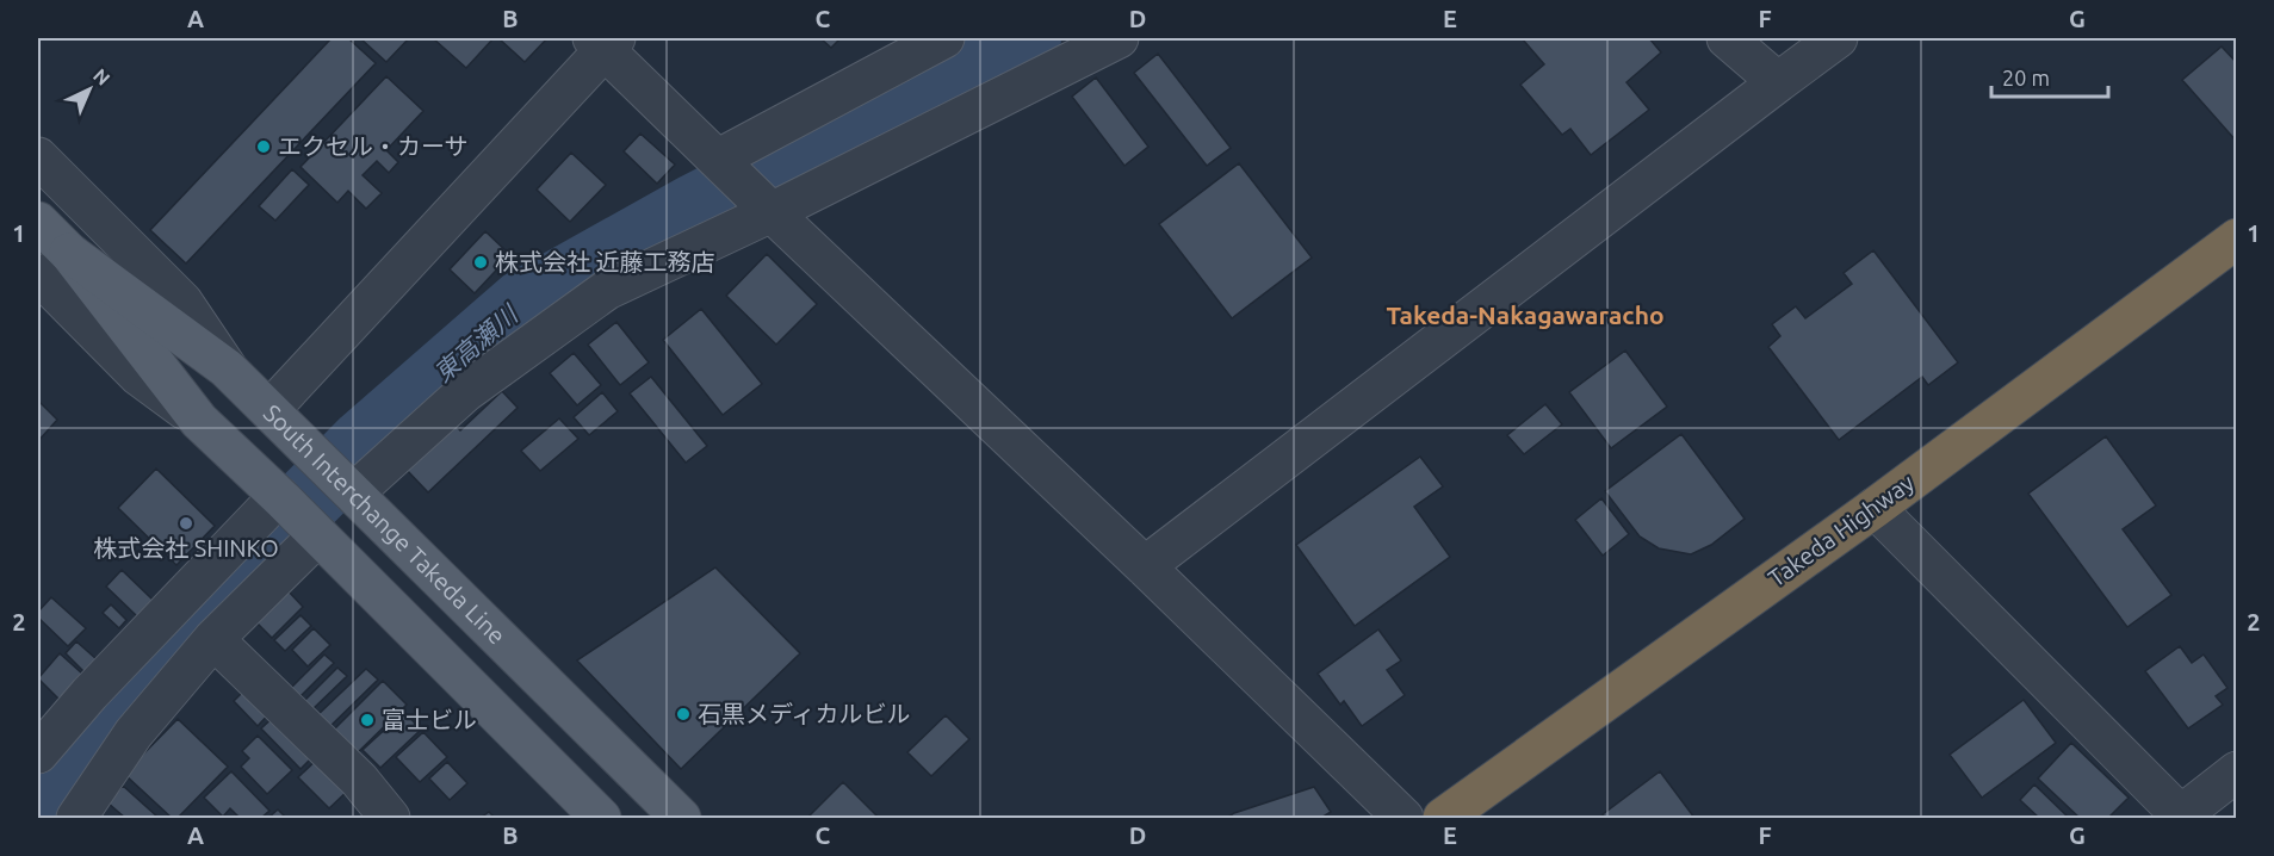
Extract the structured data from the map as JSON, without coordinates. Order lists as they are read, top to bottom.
{
  "streets": {
    "highway": ["Takeda Highway"],
    "main road": ["South Interchange Takeda Line"]
  },
  "districts": ["Takeda-Nakagawaracho"],
  "water": ["東高瀬川"],
  "places": [
    "エクセル・カーサ",
    "株式会社 近藤工務店",
    "株式会社 SHINKO",
    "石黒メディカルビル",
    "富士ビル"
  ],
  "scale_bar": "20 m",
  "north": "top right",
  "grid": {
    "columns": [
      "A",
      "B",
      "C",
      "D",
      "E",
      "F",
      "G"
    ],
    "rows": ["1", "2"]
  }
}
